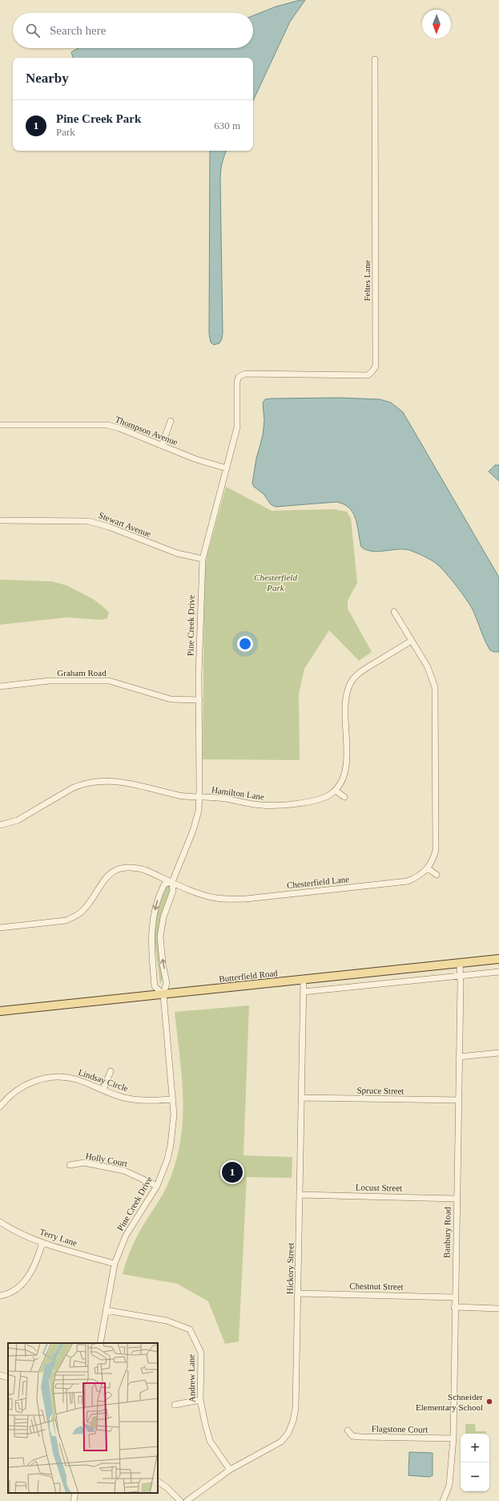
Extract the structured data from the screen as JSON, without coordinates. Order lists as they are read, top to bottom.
{
  "streets": {
    "main road": ["Butterfield Road"],
    "street": [
      "Feltes Lane",
      "Thompson Avenue",
      "Stewart Avenue",
      "Pine Creek Drive",
      "Graham Road",
      "Hamilton Lane",
      "Chesterfield Lane",
      "Lindsay Circle",
      "Spruce Street",
      "Holly Court",
      "Locust Street",
      "Banbury Road",
      "Terry Lane",
      "Hickory Street",
      "Chestnut Street",
      "Andrew Lane",
      "Flagstone Court"
    ]
  },
  "crossings": [
    ["Feltes Lane", "Pine Creek Drive"],
    ["Thompson Avenue", "Pine Creek Drive"],
    ["Stewart Avenue", "Pine Creek Drive"],
    ["Pine Creek Drive", "Graham Road"],
    ["Pine Creek Drive", "Hamilton Lane"],
    ["Pine Creek Drive", "Chesterfield Lane"],
    ["Pine Creek Drive", "Butterfield Road"],
    ["Pine Creek Drive", "Lindsay Circle"],
    ["Pine Creek Drive", "Holly Court"],
    ["Pine Creek Drive", "Terry Lane"],
    ["Pine Creek Drive", "Andrew Lane"],
    ["Butterfield Road", "Banbury Road"],
    ["Butterfield Road", "Hickory Street"],
    ["Spruce Street", "Banbury Road"],
    ["Spruce Street", "Hickory Street"],
    ["Locust Street", "Banbury Road"],
    ["Locust Street", "Hickory Street"],
    ["Banbury Road", "Chestnut Street"],
    ["Banbury Road", "Flagstone Court"],
    ["Hickory Street", "Chestnut Street"],
    ["Hickory Street", "Andrew Lane"]
  ],
  "parks": ["Chesterfield Park"],
  "places": ["Schneider Elementary School"],
  "north": "bottom",
  "page": {
    "search": "Search here",
    "heading": "Nearby",
    "list": [
      {
        "mark": "1",
        "name": "Pine Creek Park",
        "note": "Park",
        "value": "630 m"
      }
    ],
    "pins": "1",
    "map_buttons": ["+", "−"]
  }
}
